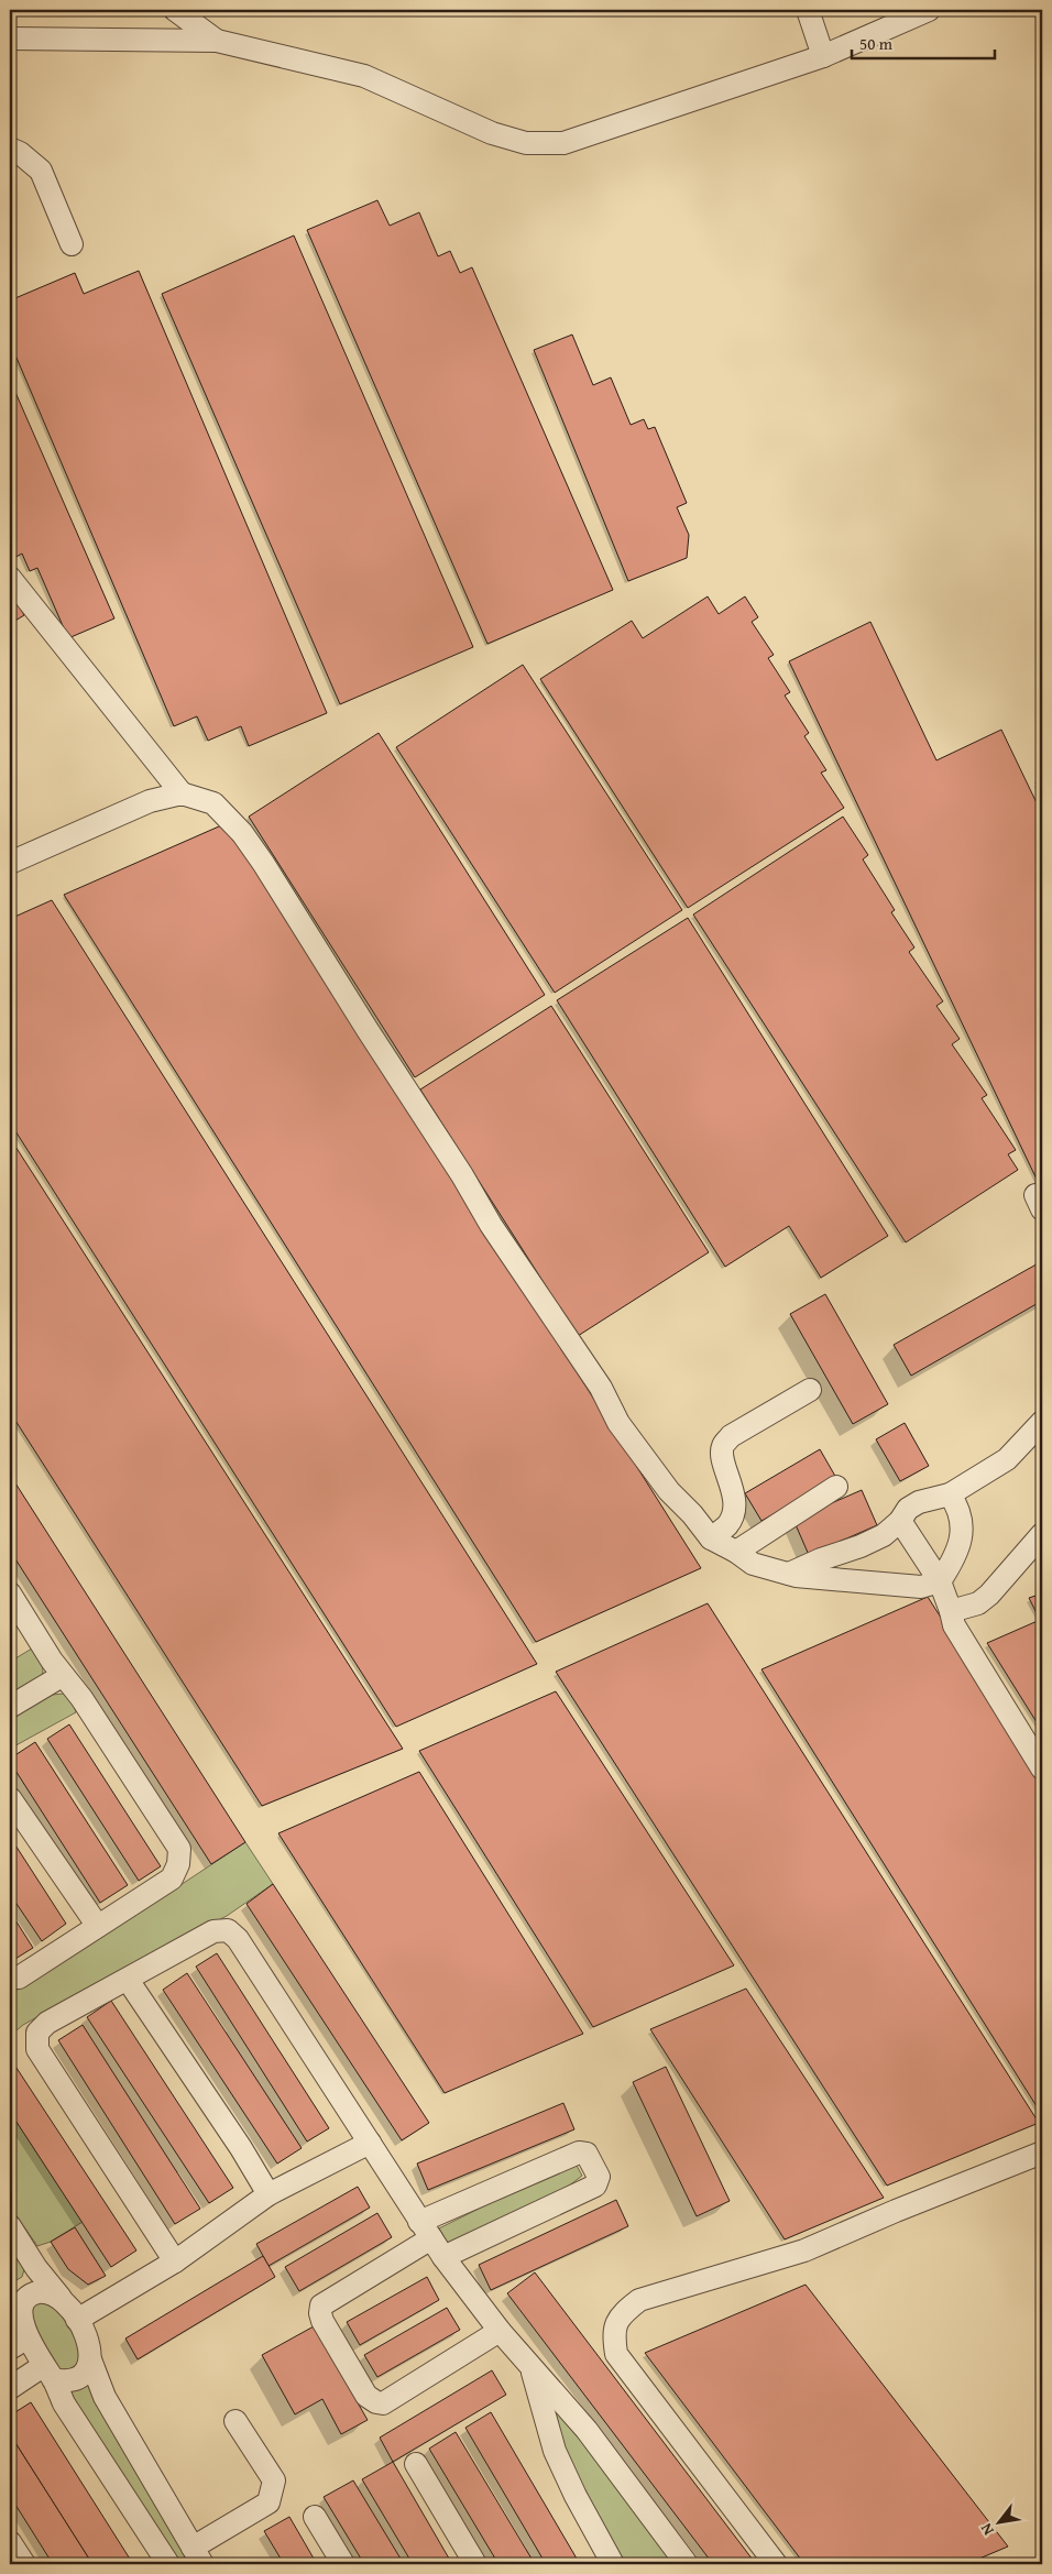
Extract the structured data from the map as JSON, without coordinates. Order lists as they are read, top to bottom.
{
  "scale_bar": "50 m",
  "north": "bottom left"
}
